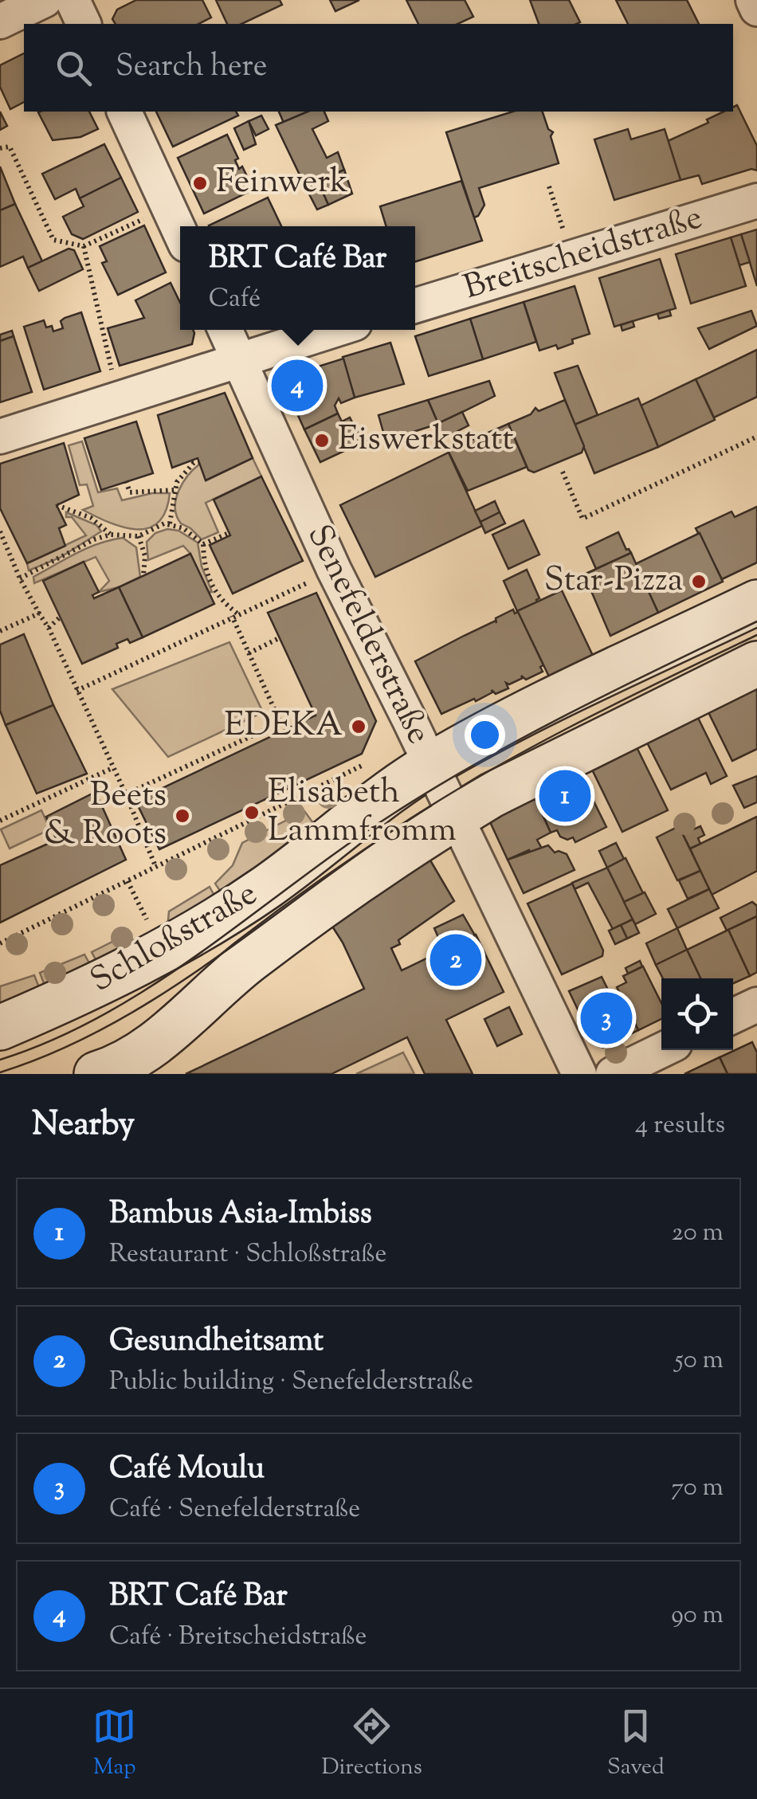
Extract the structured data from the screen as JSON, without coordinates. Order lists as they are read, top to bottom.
{
  "streets": {
    "street": ["Breitscheidstraße", "Senefelderstraße", "Schloßstraße"]
  },
  "crossings": [
    ["Senefelderstraße", "Schloßstraße"]
  ],
  "places": [
    "Feinwerk",
    "Eiswerkstatt",
    "Star-Pizza",
    "EDEKA",
    "Elisabeth Lammfromm",
    "Beets & Roots"
  ],
  "page": {
    "search": "Search here",
    "popup": ["BRT Café Bar", "Café"],
    "pins": [
      "4",
      "1",
      "2",
      "3"
    ],
    "heading": ["Nearby", "4 results"],
    "list": [
      {
        "mark": "1",
        "name": "Bambus Asia-Imbiss",
        "note": "Restaurant · Schloßstraße",
        "value": "20 m"
      },
      {
        "mark": "2",
        "name": "Gesundheitsamt",
        "note": "Public building · Senefelderstraße",
        "value": "50 m"
      },
      {
        "mark": "3",
        "name": "Café Moulu",
        "note": "Café · Senefelderstraße",
        "value": "70 m"
      },
      {
        "mark": "4",
        "name": "BRT Café Bar",
        "note": "Café · Breitscheidstraße",
        "value": "90 m"
      }
    ],
    "nav": ["Map", "Directions", "Saved"]
  }
}
